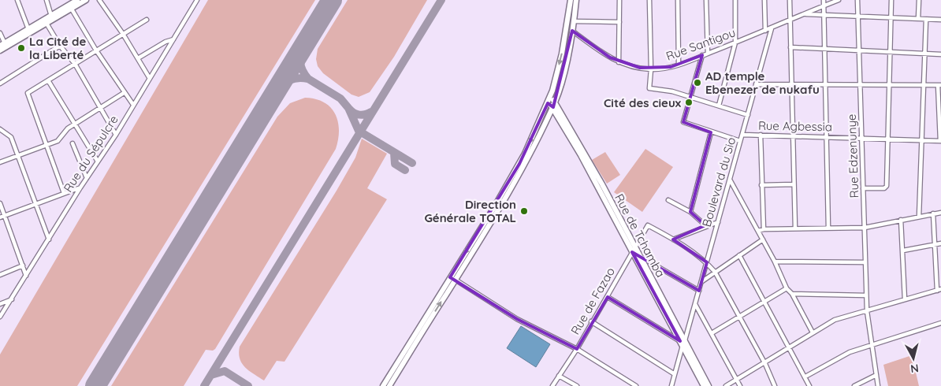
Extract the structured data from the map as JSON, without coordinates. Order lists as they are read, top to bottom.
{
  "streets": {
    "main road": ["Rue de Tchamba"],
    "street": [
      "Rue Santigou",
      "Rue Agbessia",
      "Rue du Sépulcre",
      "Rue Edzenunye",
      "Boulevard du Sio",
      "Rue de Fazao"
    ]
  },
  "crossings": [
    ["Rue Santigou", "Boulevard du Sio"],
    ["Rue Agbessia", "Rue Edzenunye"],
    ["Rue Agbessia", "Boulevard du Sio"],
    ["Boulevard du Sio", "Rue de Tchamba"],
    ["Rue de Tchamba", "Rue de Fazao"]
  ],
  "places": [
    "La Cité de la Liberté",
    "AD temple Ebenezer de nukafu",
    "Cité des cieux",
    "Direction Générale TOTAL"
  ],
  "north": "bottom"
}
